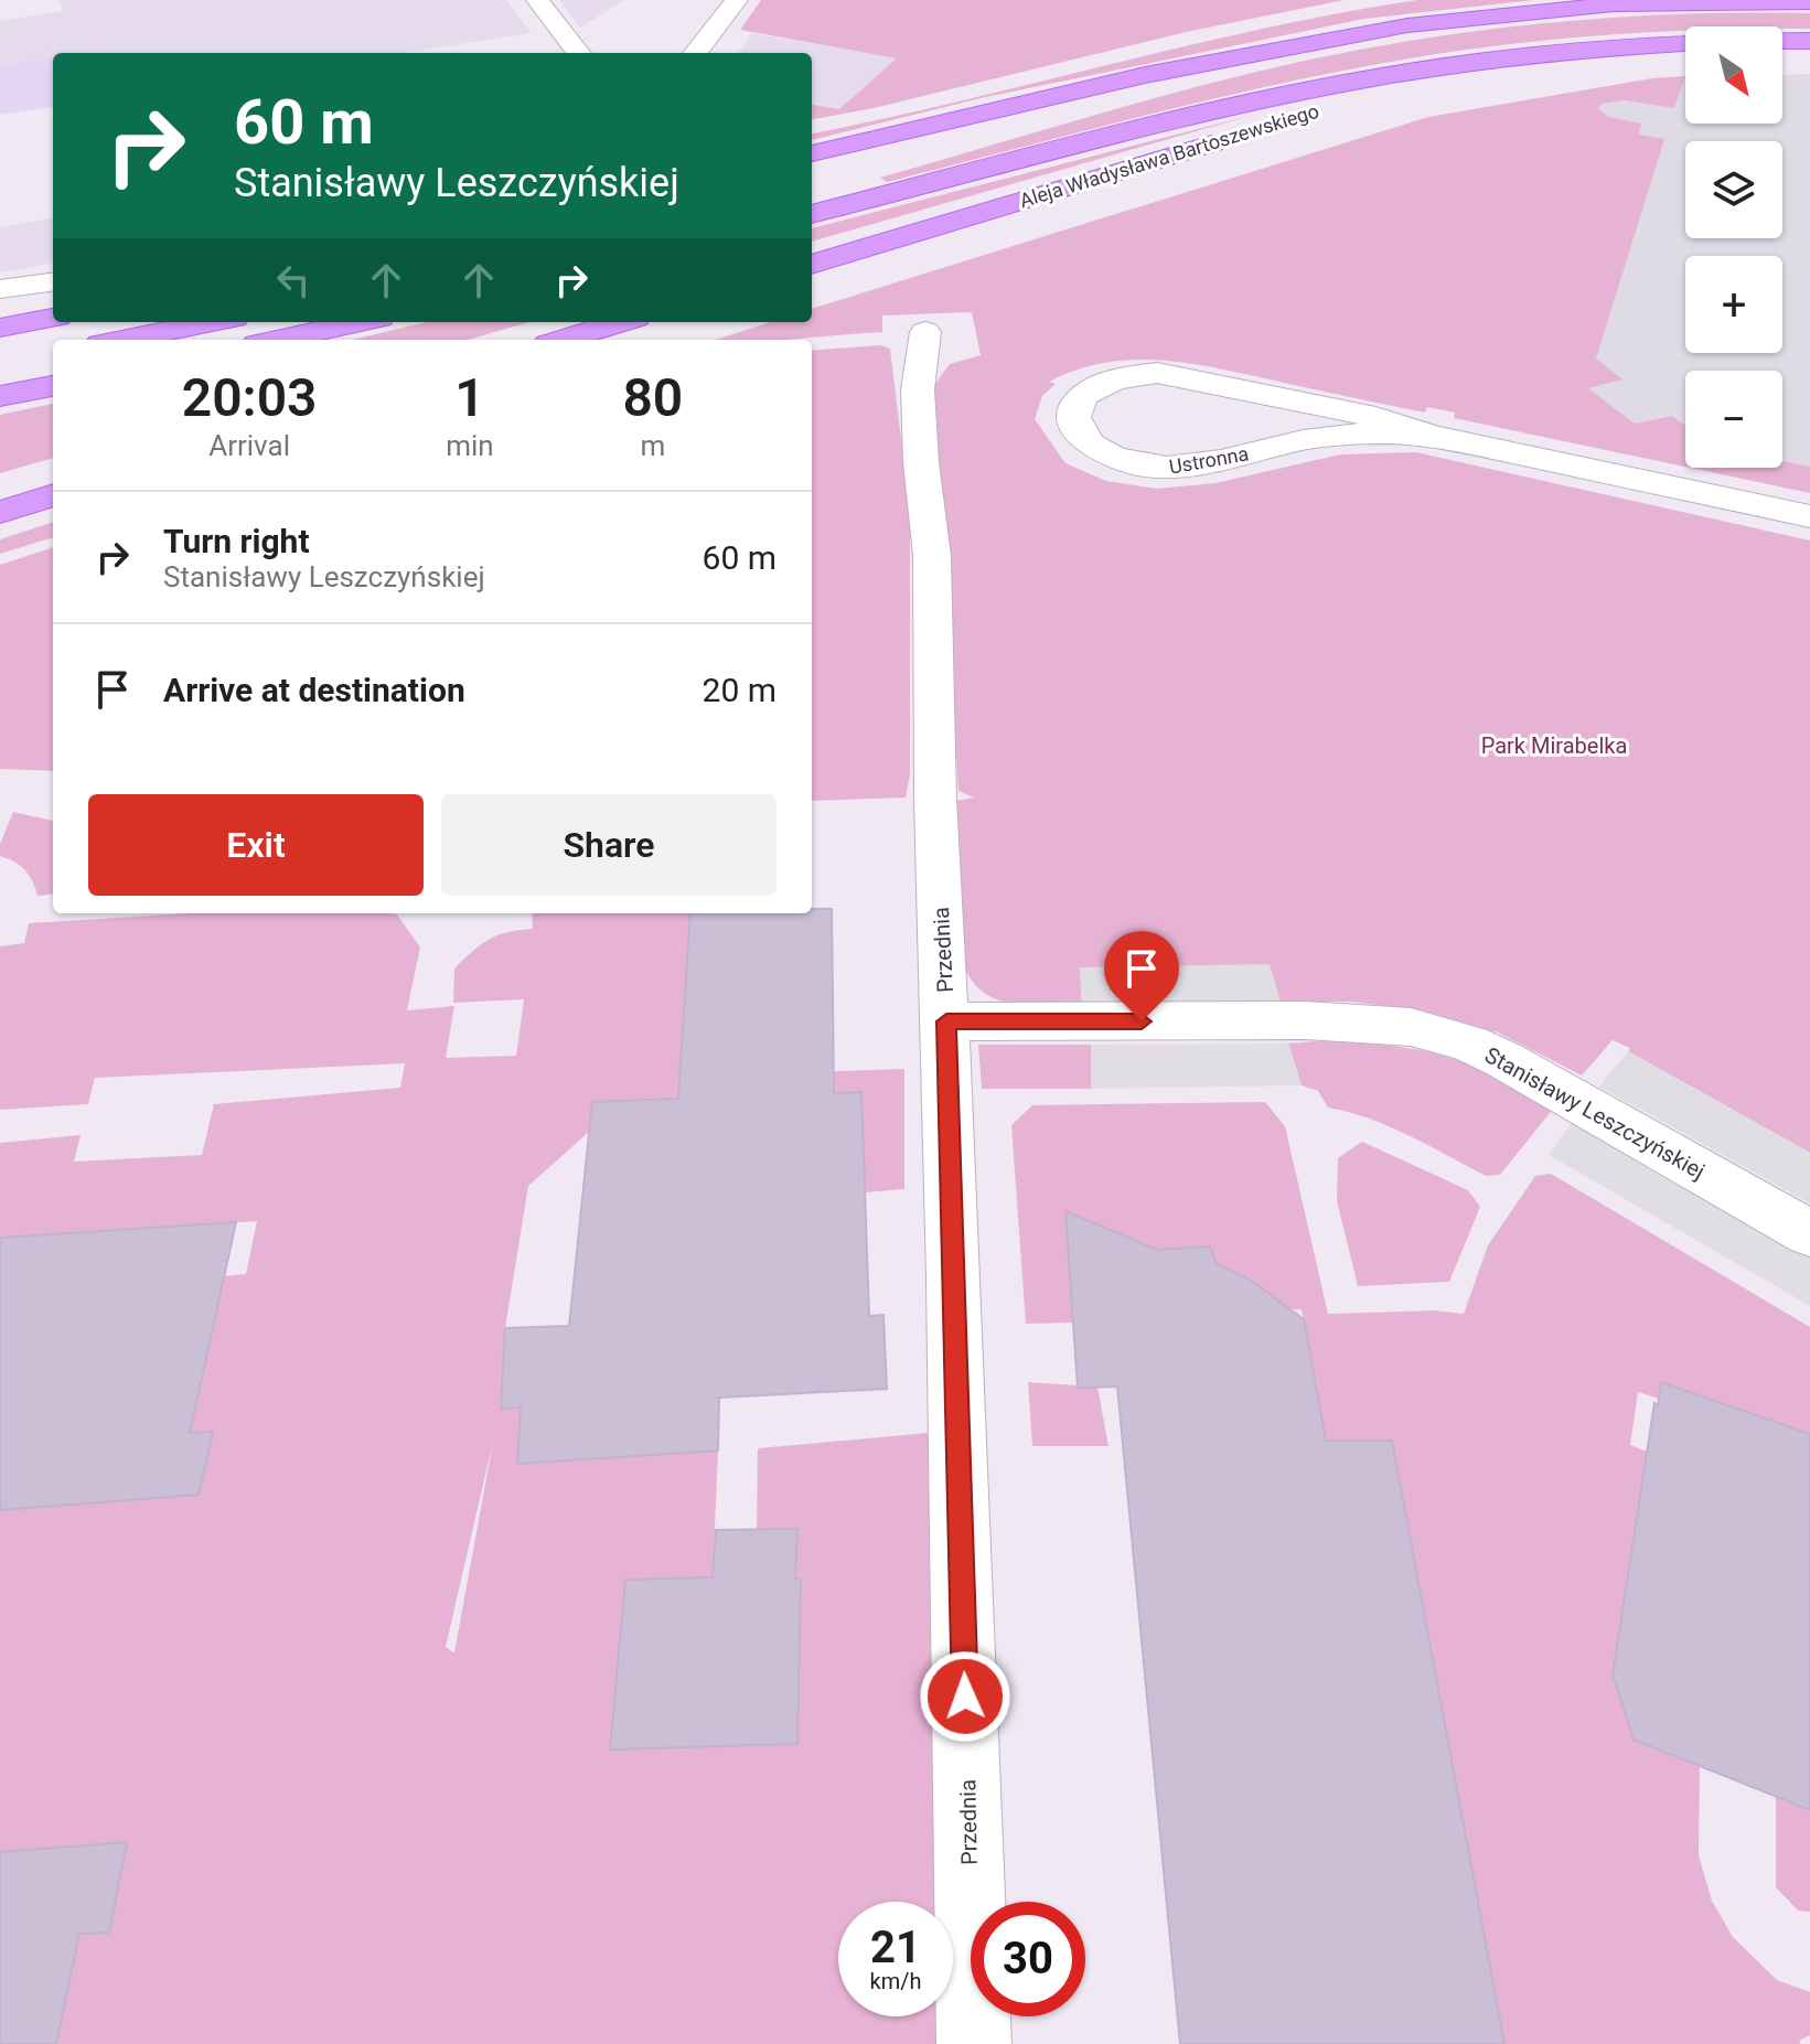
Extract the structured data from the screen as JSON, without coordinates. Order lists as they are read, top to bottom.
{
  "streets": {
    "main road": ["Aleja Władysława Bartoszewskiego"],
    "street": ["Ustronna", "Przednia", "Stanisławy Leszczyńskiej"]
  },
  "crossings": [
    ["Przednia", "Stanisławy Leszczyńskiej"]
  ],
  "parks": ["Park Mirabelka"],
  "north": "bottom right",
  "page": {
    "map_buttons": ["+", "−"],
    "turn": ["60 m", "Stanisławy Leszczyńskiej"],
    "eta": [
      "20:03",
      "Arrival",
      "1",
      "min",
      "80",
      "m"
    ],
    "list": [
      {
        "name": "Turn right",
        "note": "Stanisławy Leszczyńskiej",
        "value": "60 m"
      },
      {
        "name": "Arrive at destination",
        "value": "20 m"
      }
    ],
    "buttons": ["Exit", "Share"],
    "speed": "21 km/h",
    "limit": "30"
  }
}
